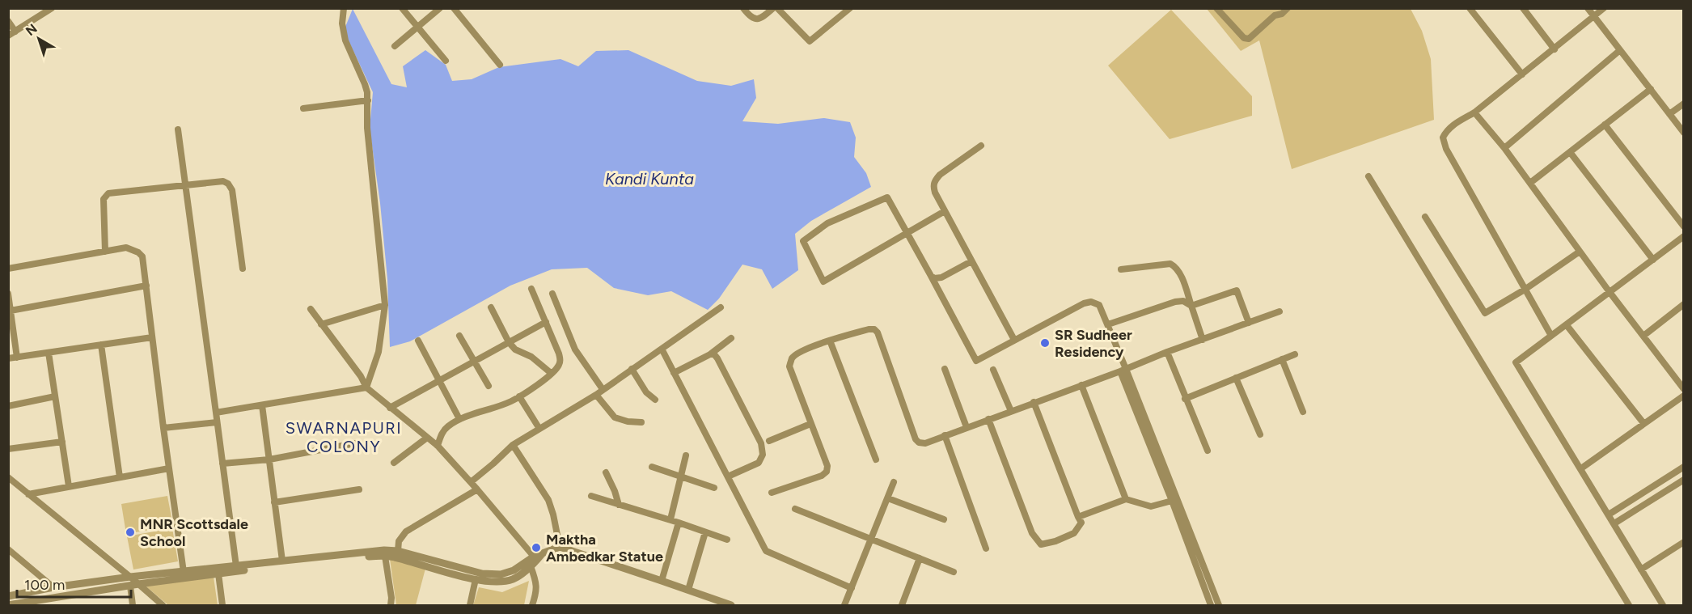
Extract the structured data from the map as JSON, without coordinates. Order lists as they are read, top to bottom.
{
  "districts": ["SWARNAPURI COLONY"],
  "water": ["Kandi Kunta"],
  "places": ["SR Sudheer Residency", "MNR Scottsdale School", "Maktha Ambedkar Statue"],
  "scale_bar": "100 m",
  "north": "top left"
}
